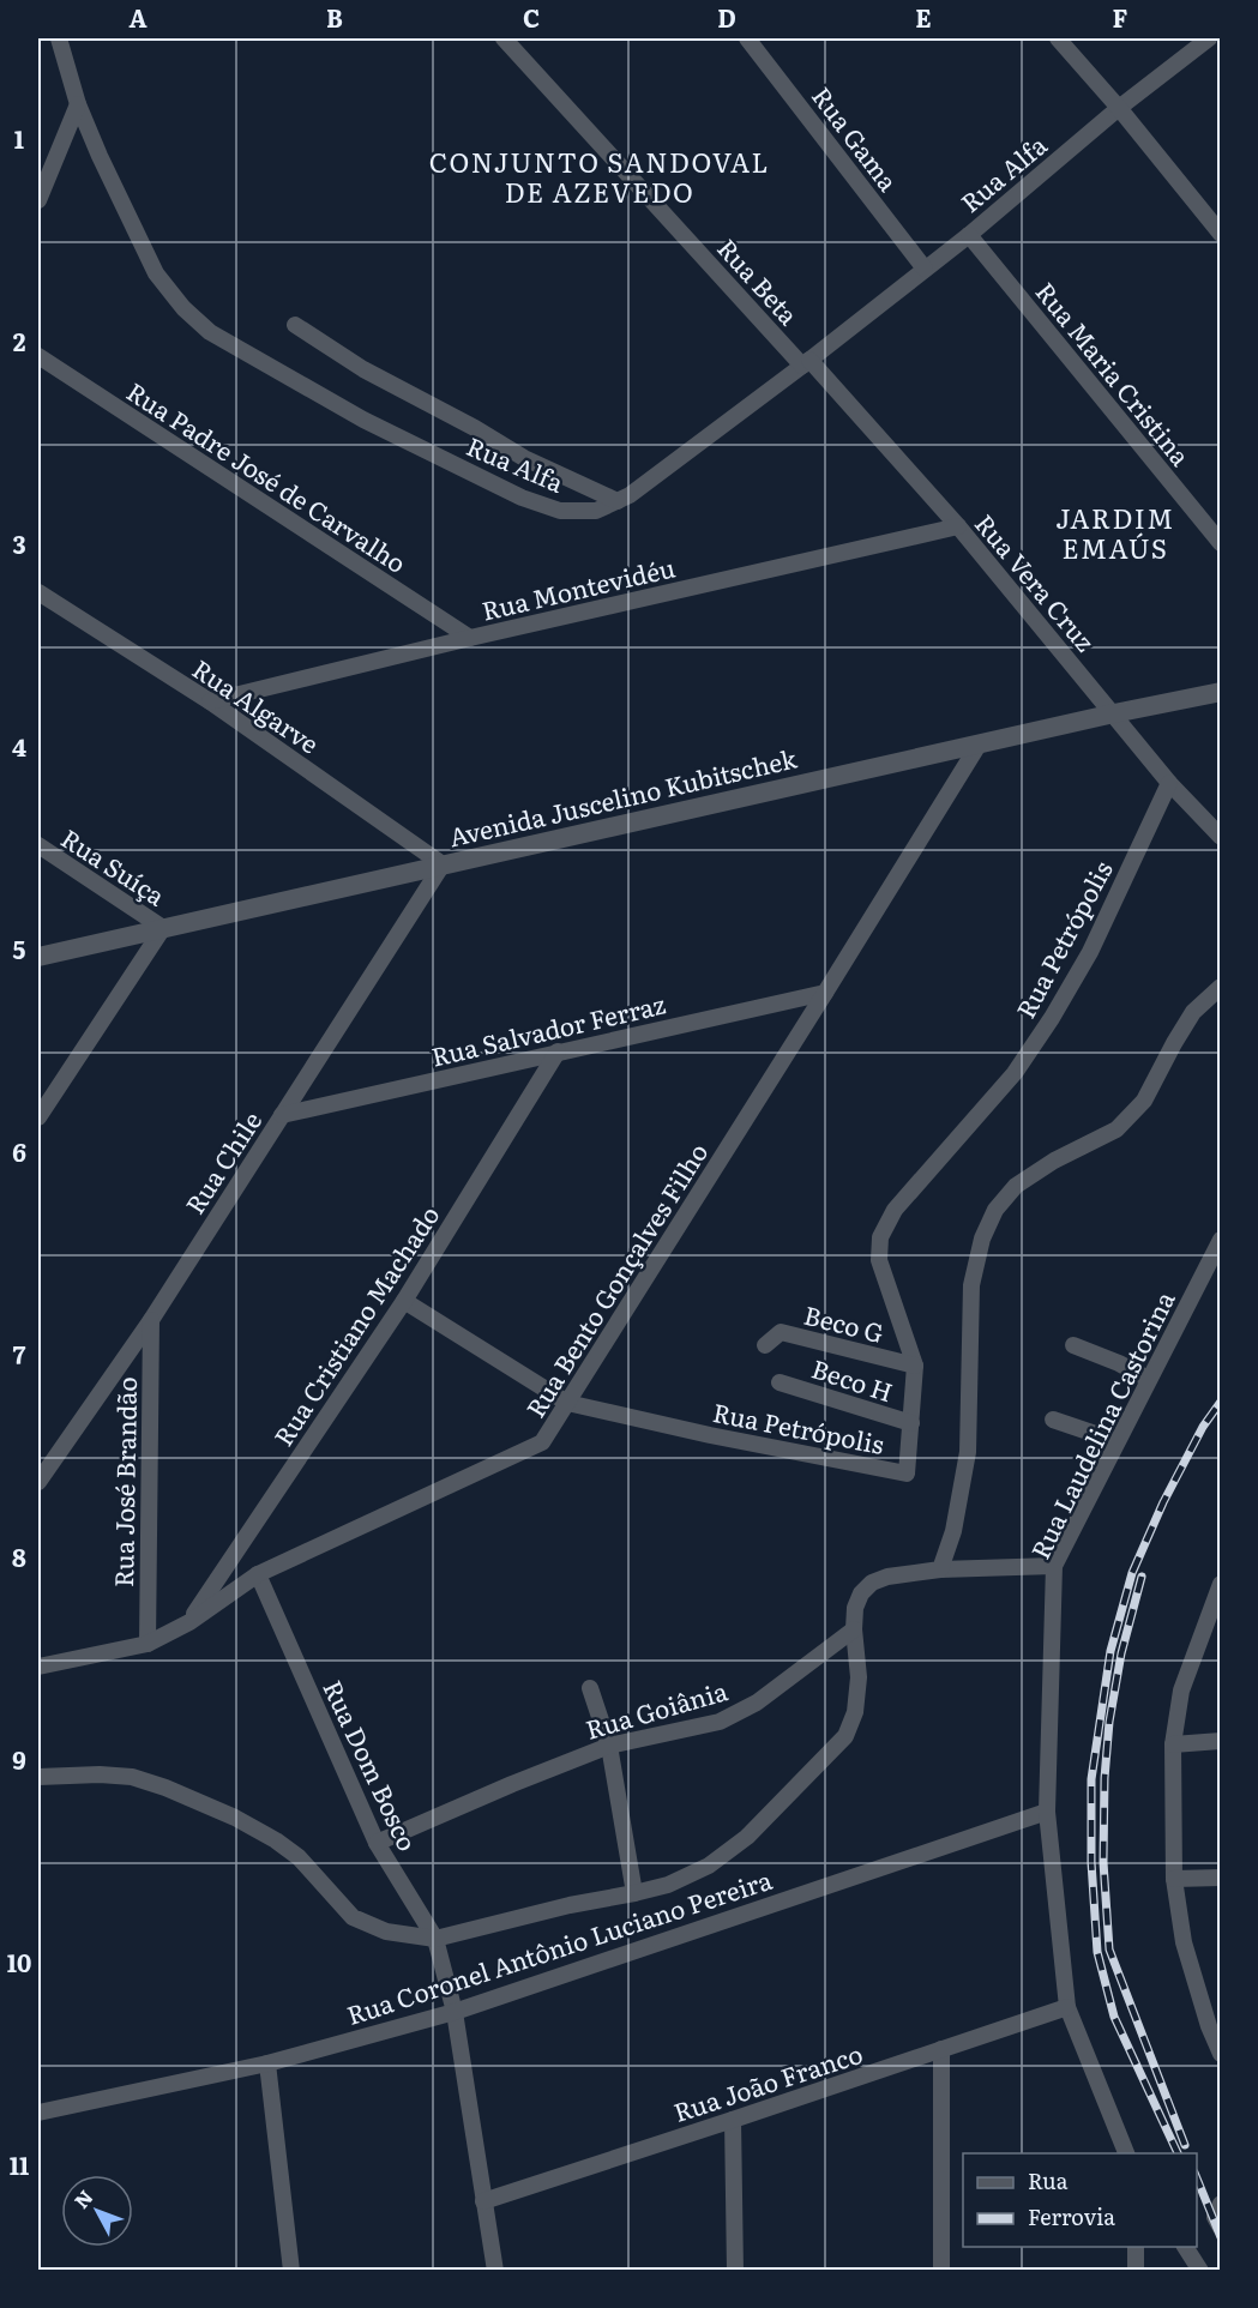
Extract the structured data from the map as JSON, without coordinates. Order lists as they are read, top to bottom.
{
  "streets": {
    "street": [
      "Rua Gama",
      "Rua Alfa",
      "Rua Beta",
      "Rua Maria Cristina",
      "Rua Padre José de Carvalho",
      "Rua Vera Cruz",
      "Rua Montevidéu",
      "Rua Algarve",
      "Avenida Juscelino Kubitschek",
      "Rua Suíça",
      "Rua Petrópolis",
      "Rua Salvador Ferraz",
      "Rua Chile",
      "Rua Bento Gonçalves Filho",
      "Beco G",
      "Rua Cristiano Machado",
      "Beco H",
      "Rua Laudelina Castorina",
      "Rua José Brandão",
      "Rua Goiânia",
      "Rua Dom Bosco",
      "Rua Coronel Antônio Luciano Pereira",
      "Rua João Franco"
    ]
  },
  "crossings": [
    ["Rua Gama", "Rua Alfa"],
    ["Rua Alfa", "Rua Beta"],
    ["Rua Alfa", "Rua Maria Cristina"],
    ["Rua Alfa", "Rua Vera Cruz"],
    ["Rua Beta", "Rua Vera Cruz"],
    ["Rua Padre José de Carvalho", "Rua Montevidéu"],
    ["Rua Vera Cruz", "Rua Montevidéu"],
    ["Rua Vera Cruz", "Avenida Juscelino Kubitschek"],
    ["Rua Vera Cruz", "Rua Petrópolis"],
    ["Rua Montevidéu", "Rua Algarve"],
    ["Rua Algarve", "Avenida Juscelino Kubitschek"],
    ["Rua Algarve", "Rua Chile"],
    ["Avenida Juscelino Kubitschek", "Rua Suíça"],
    ["Avenida Juscelino Kubitschek", "Rua Chile"],
    ["Avenida Juscelino Kubitschek", "Rua Bento Gonçalves Filho"],
    ["Rua Petrópolis", "Rua Bento Gonçalves Filho"],
    ["Rua Petrópolis", "Beco G"],
    ["Rua Petrópolis", "Rua Cristiano Machado"],
    ["Rua Petrópolis", "Beco H"],
    ["Rua Salvador Ferraz", "Rua Chile"],
    ["Rua Salvador Ferraz", "Rua Bento Gonçalves Filho"],
    ["Rua Salvador Ferraz", "Rua Cristiano Machado"],
    ["Rua Chile", "Rua José Brandão"],
    ["Rua Bento Gonçalves Filho", "Rua Cristiano Machado"],
    ["Rua Bento Gonçalves Filho", "Rua José Brandão"],
    ["Rua Bento Gonçalves Filho", "Rua Dom Bosco"],
    ["Rua Laudelina Castorina", "Rua Coronel Antônio Luciano Pereira"],
    ["Rua Laudelina Castorina", "Rua João Franco"],
    ["Rua Goiânia", "Rua Dom Bosco"],
    ["Rua Dom Bosco", "Rua Coronel Antônio Luciano Pereira"],
    ["Rua Dom Bosco", "Rua João Franco"]
  ],
  "districts": ["CONJUNTO SANDOVAL DE AZEVEDO", "JARDIM EMAÚS"],
  "legend": ["Rua", "Ferrovia"],
  "north": "top left",
  "grid": {
    "columns": [
      "A",
      "B",
      "C",
      "D",
      "E",
      "F"
    ],
    "rows": [
      "1",
      "2",
      "3",
      "4",
      "5",
      "6",
      "7",
      "8",
      "9",
      "10",
      "11"
    ]
  }
}
